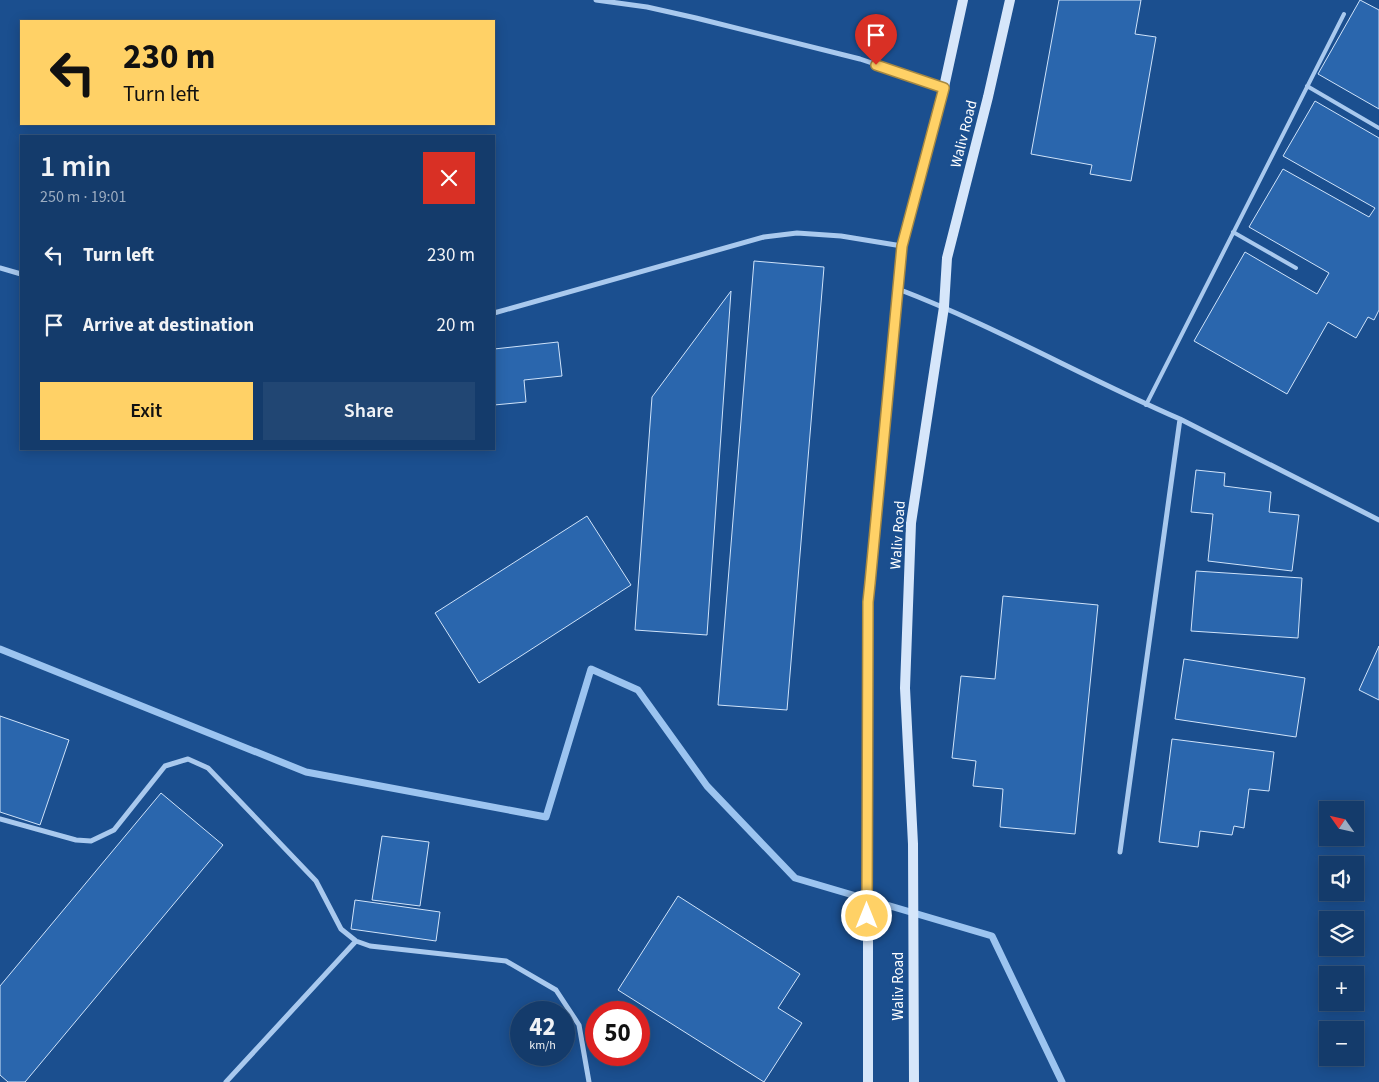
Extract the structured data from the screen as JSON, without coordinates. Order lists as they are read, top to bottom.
{
  "streets": {
    "main road": ["Waliv Road"]
  },
  "north": "top left",
  "page": {
    "turn": ["230 m", "Turn left"],
    "heading": ["1 min", "250 m · 19:01"],
    "list": [
      {
        "name": "Turn left",
        "value": "230 m"
      },
      {
        "name": "Arrive at destination",
        "value": "20 m"
      }
    ],
    "buttons": ["Exit", "Share"],
    "map_buttons": ["+", "−"],
    "speed": "42 km/h",
    "limit": "50"
  }
}
